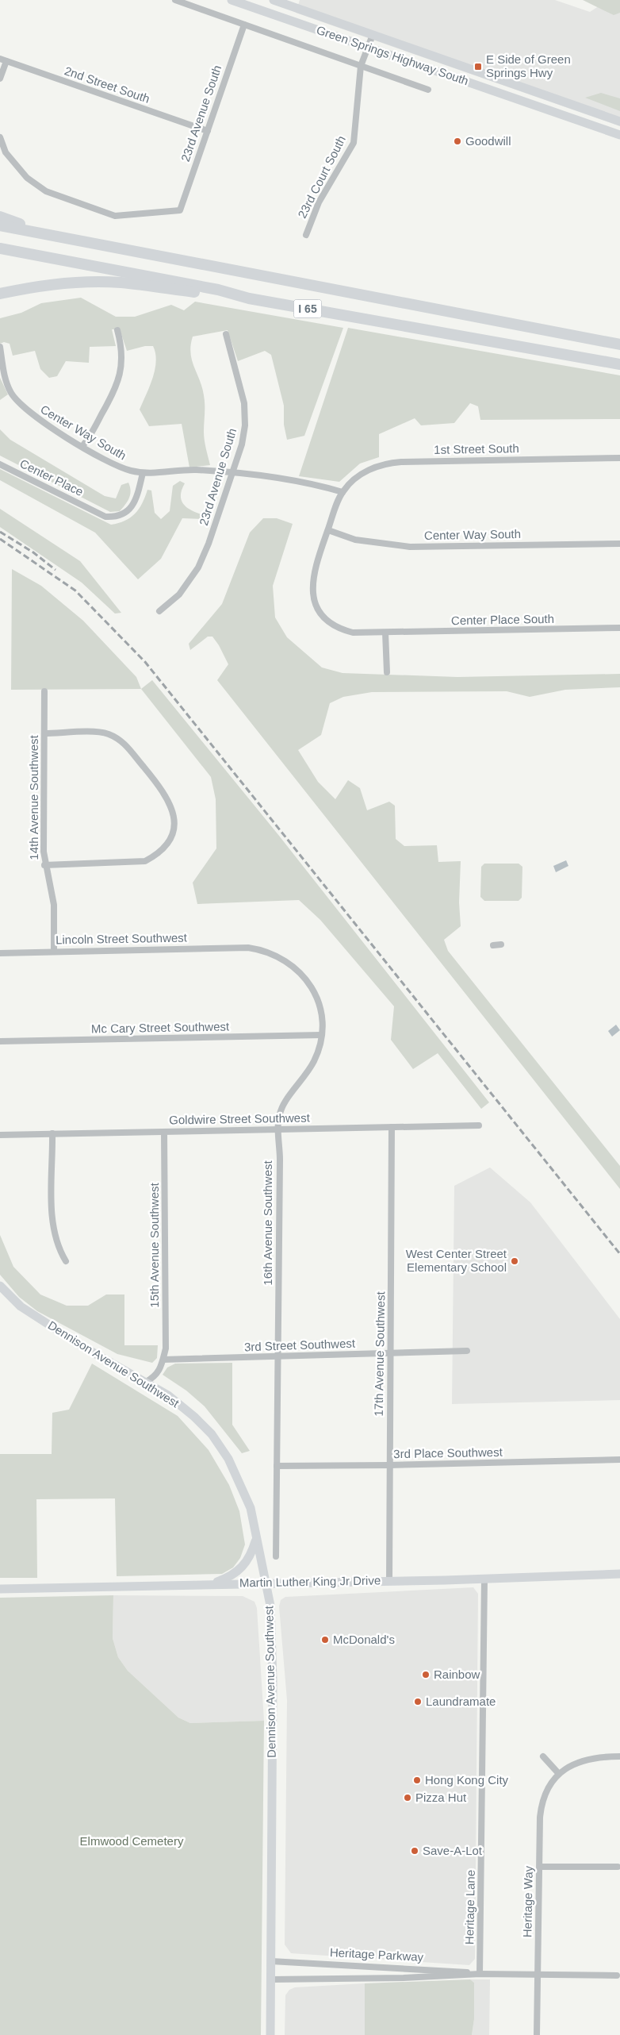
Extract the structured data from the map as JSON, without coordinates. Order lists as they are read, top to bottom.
{
  "streets": {
    "highway": ["I 65"],
    "main road": ["Green Springs Highway South", "Dennison Avenue Southwest", "Martin Luther King Jr Drive"],
    "street": [
      "2nd Street South",
      "23rd Avenue South",
      "23rd Court South",
      "Center Way South",
      "1st Street South",
      "Center Place",
      "Center Place South",
      "14th Avenue Southwest",
      "Lincoln Street Southwest",
      "Mc Cary Street Southwest",
      "Goldwire Street Southwest",
      "16th Avenue Southwest",
      "15th Avenue Southwest",
      "3rd Street Southwest",
      "17th Avenue Southwest",
      "3rd Place Southwest",
      "Heritage Way",
      "Heritage Lane",
      "Heritage Parkway"
    ]
  },
  "crossings": [
    ["Green Springs Highway South", "23rd Court South"],
    ["2nd Street South", "23rd Avenue South"],
    ["23rd Avenue South", "Center Way South"],
    ["Center Way South", "1st Street South"],
    ["Center Way South", "Center Place"],
    ["Center Way South", "Center Place South"],
    ["1st Street South", "Center Place South"],
    ["14th Avenue Southwest", "Lincoln Street Southwest"],
    ["Lincoln Street Southwest", "16th Avenue Southwest"],
    ["Mc Cary Street Southwest", "16th Avenue Southwest"],
    ["Goldwire Street Southwest", "16th Avenue Southwest"],
    ["Goldwire Street Southwest", "15th Avenue Southwest"],
    ["Goldwire Street Southwest", "17th Avenue Southwest"],
    ["16th Avenue Southwest", "3rd Street Southwest"],
    ["16th Avenue Southwest", "3rd Place Southwest"],
    ["15th Avenue Southwest", "3rd Street Southwest"],
    ["3rd Street Southwest", "17th Avenue Southwest"],
    ["17th Avenue Southwest", "3rd Place Southwest"],
    ["17th Avenue Southwest", "Martin Luther King Jr Drive"],
    ["Dennison Avenue Southwest", "Martin Luther King Jr Drive"],
    ["Dennison Avenue Southwest", "Heritage Parkway"],
    ["Martin Luther King Jr Drive", "Heritage Lane"],
    ["Heritage Way", "Heritage Parkway"],
    ["Heritage Lane", "Heritage Parkway"]
  ],
  "parks": ["Elmwood Cemetery"],
  "places": {
    "transit": ["E Side of Green Springs Hwy"],
    "other": [
      "Goodwill",
      "West Center Street Elementary School",
      "McDonald's",
      "Rainbow",
      "Laundramate",
      "Hong Kong City",
      "Pizza Hut",
      "Save-A-Lot"
    ]
  }
}
